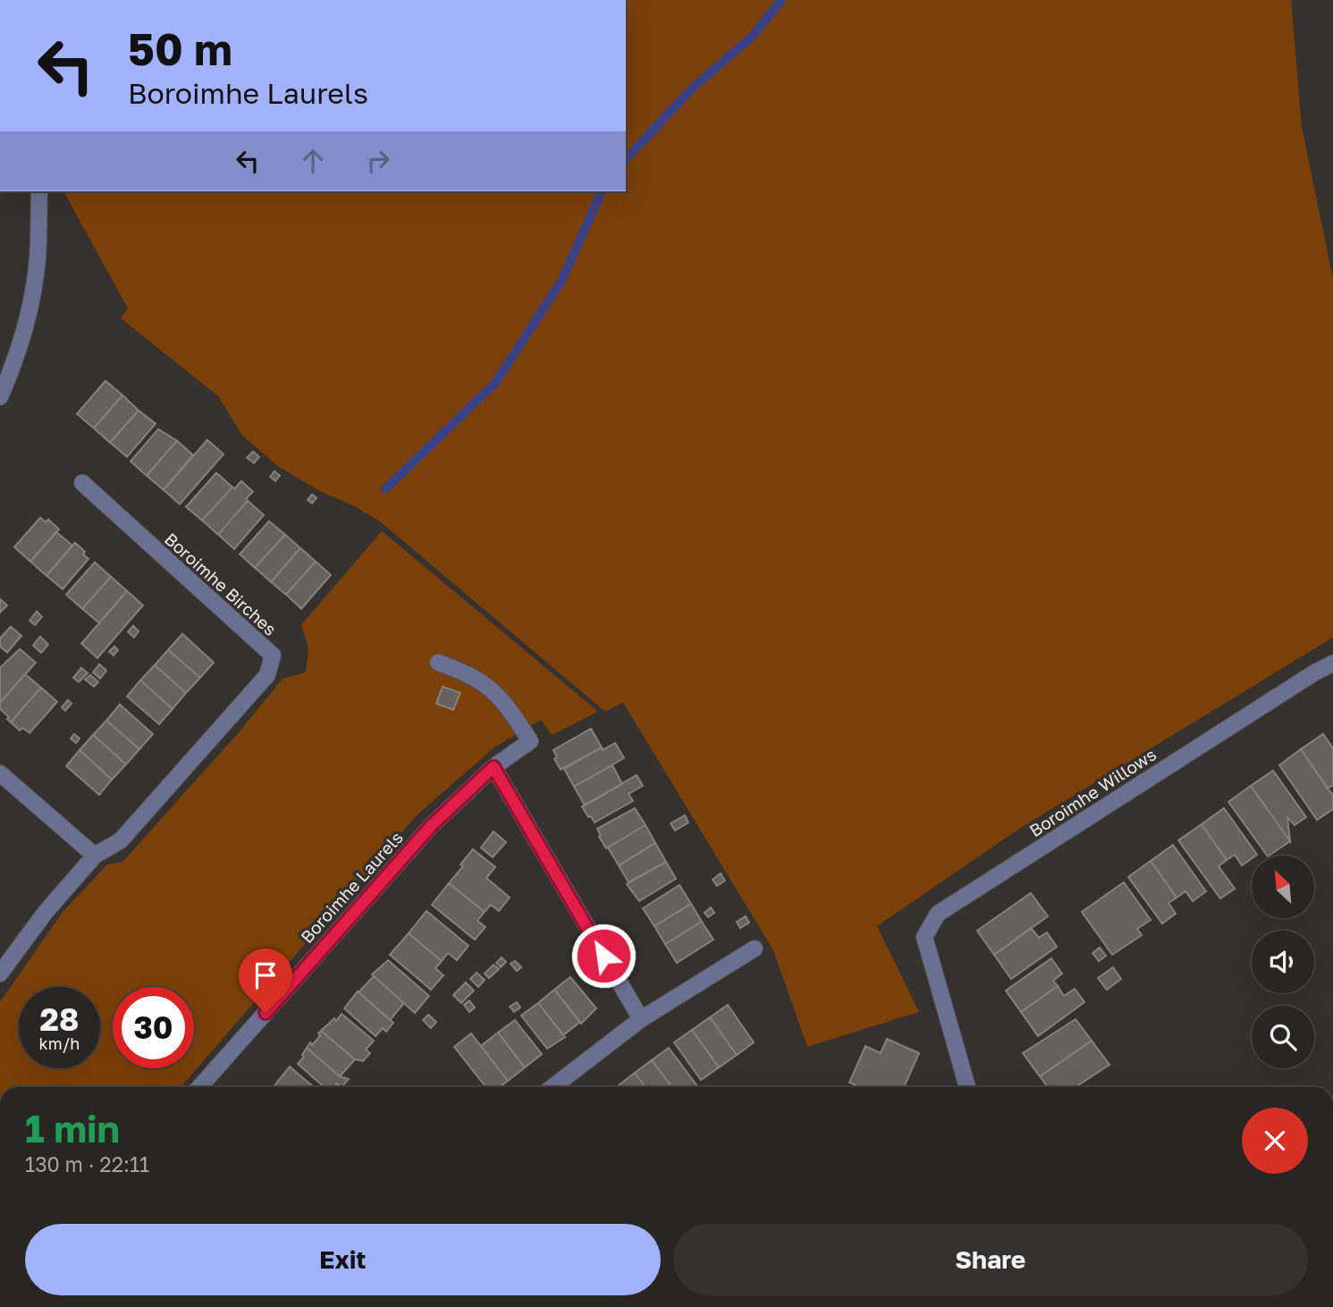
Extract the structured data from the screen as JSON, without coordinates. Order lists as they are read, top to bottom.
{
  "streets": {
    "street": ["Boroimhe Birches", "Boroimhe Willows", "Boroimhe Laurels"]
  },
  "north": "top left",
  "page": {
    "turn": ["50 m", "Boroimhe Laurels"],
    "speed": "28 km/h",
    "limit": "30",
    "heading": ["1 min", "130 m · 22:11"],
    "buttons": ["Exit", "Share"]
  }
}
